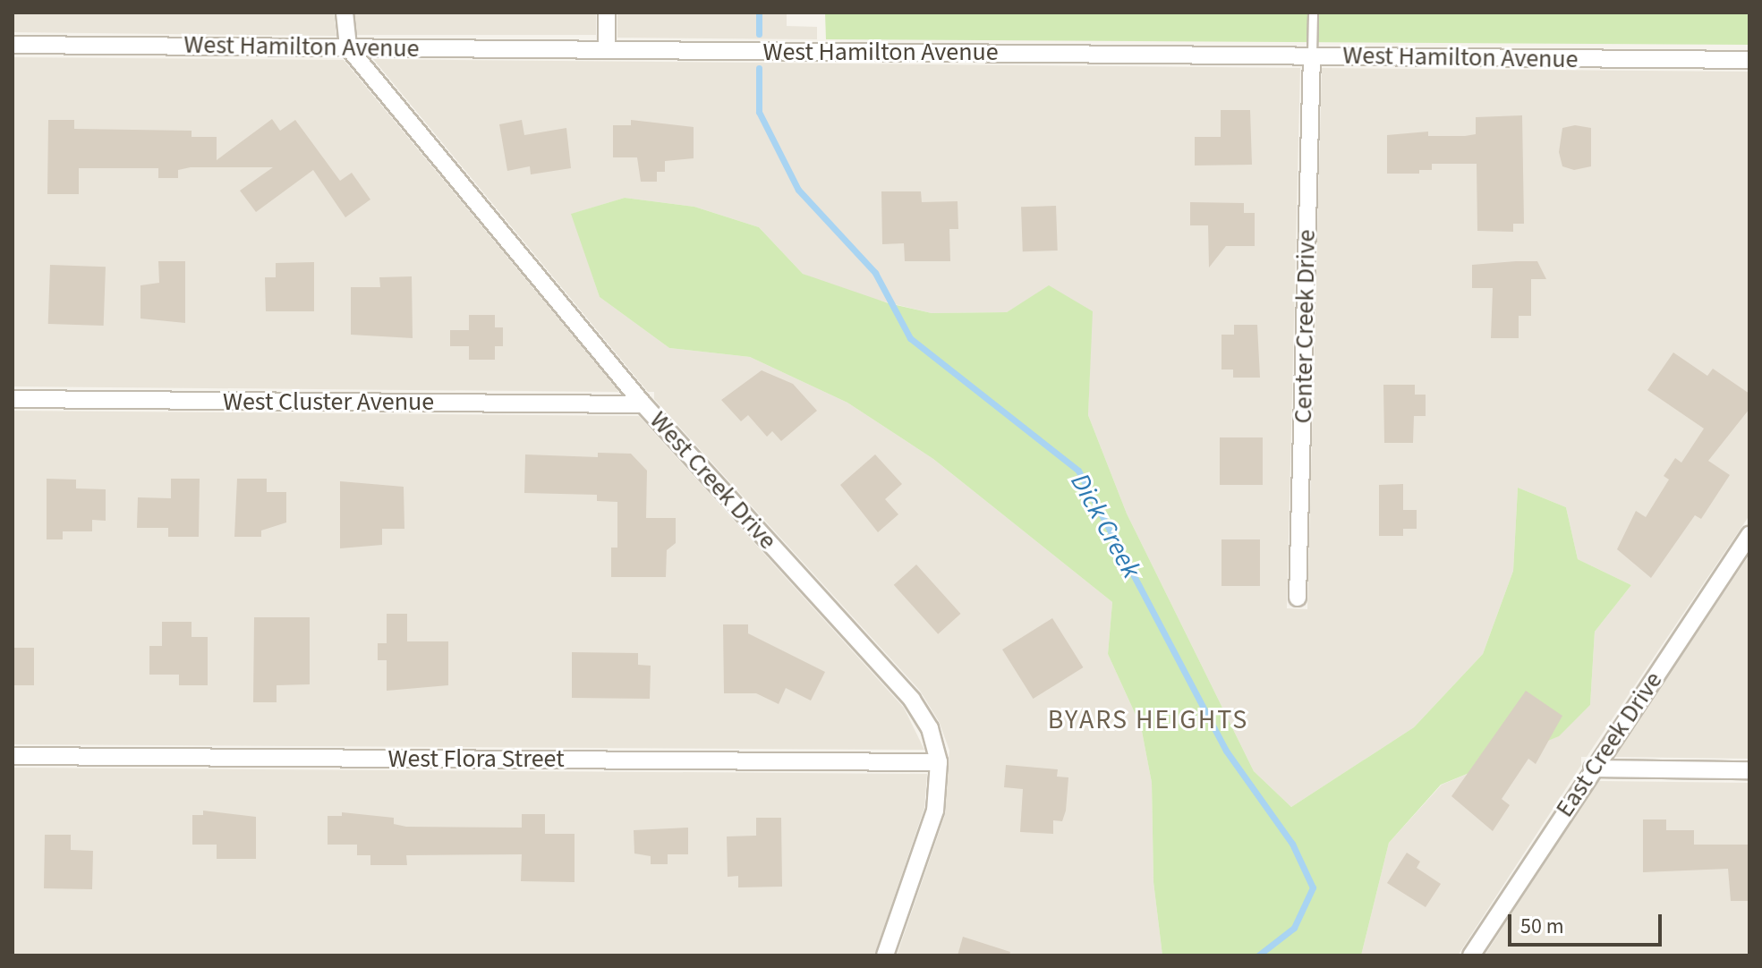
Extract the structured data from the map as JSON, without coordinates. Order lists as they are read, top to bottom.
{
  "streets": {
    "street": [
      "West Hamilton Avenue",
      "Center Creek Drive",
      "West Cluster Avenue",
      "West Creek Drive",
      "East Creek Drive",
      "West Flora Street"
    ]
  },
  "crossings": [
    ["West Hamilton Avenue", "Center Creek Drive"],
    ["West Hamilton Avenue", "West Creek Drive"],
    ["West Cluster Avenue", "West Creek Drive"],
    ["West Creek Drive", "West Flora Street"]
  ],
  "districts": ["BYARS HEIGHTS"],
  "water": ["Dick Creek"],
  "scale_bar": "50 m"
}
